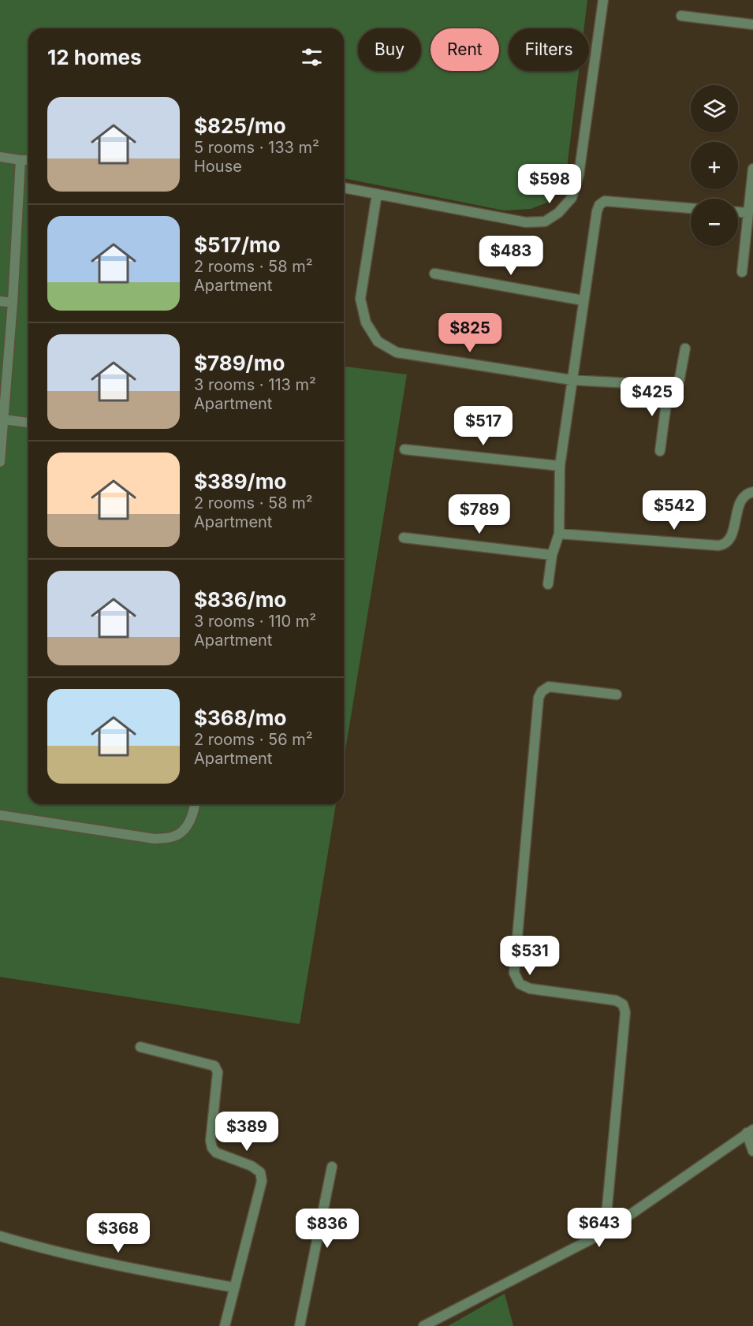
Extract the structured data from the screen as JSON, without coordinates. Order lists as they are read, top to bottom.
{
  "page": {
    "chip": ["Buy", "Rent", "Filters"],
    "heading": "12 homes",
    "map_buttons": ["+", "−"],
    "list": [
      {
        "name": "$825/mo",
        "note": "5 rooms · 133 m² · House"
      },
      {
        "name": "$517/mo",
        "note": "2 rooms · 58 m² · Apartment"
      },
      {
        "name": "$789/mo",
        "note": "3 rooms · 113 m² · Apartment"
      },
      {
        "name": "$389/mo",
        "note": "2 rooms · 58 m² · Apartment"
      },
      {
        "name": "$836/mo",
        "note": "3 rooms · 110 m² · Apartment"
      },
      {
        "name": "$368/mo",
        "note": "2 rooms · 56 m² · Apartment"
      }
    ],
    "price": [
      "$598",
      "$483",
      "$825",
      "$425",
      "$517",
      "$542",
      "$789",
      "$531",
      "$389",
      "$643",
      "$836",
      "$368"
    ]
  }
}
